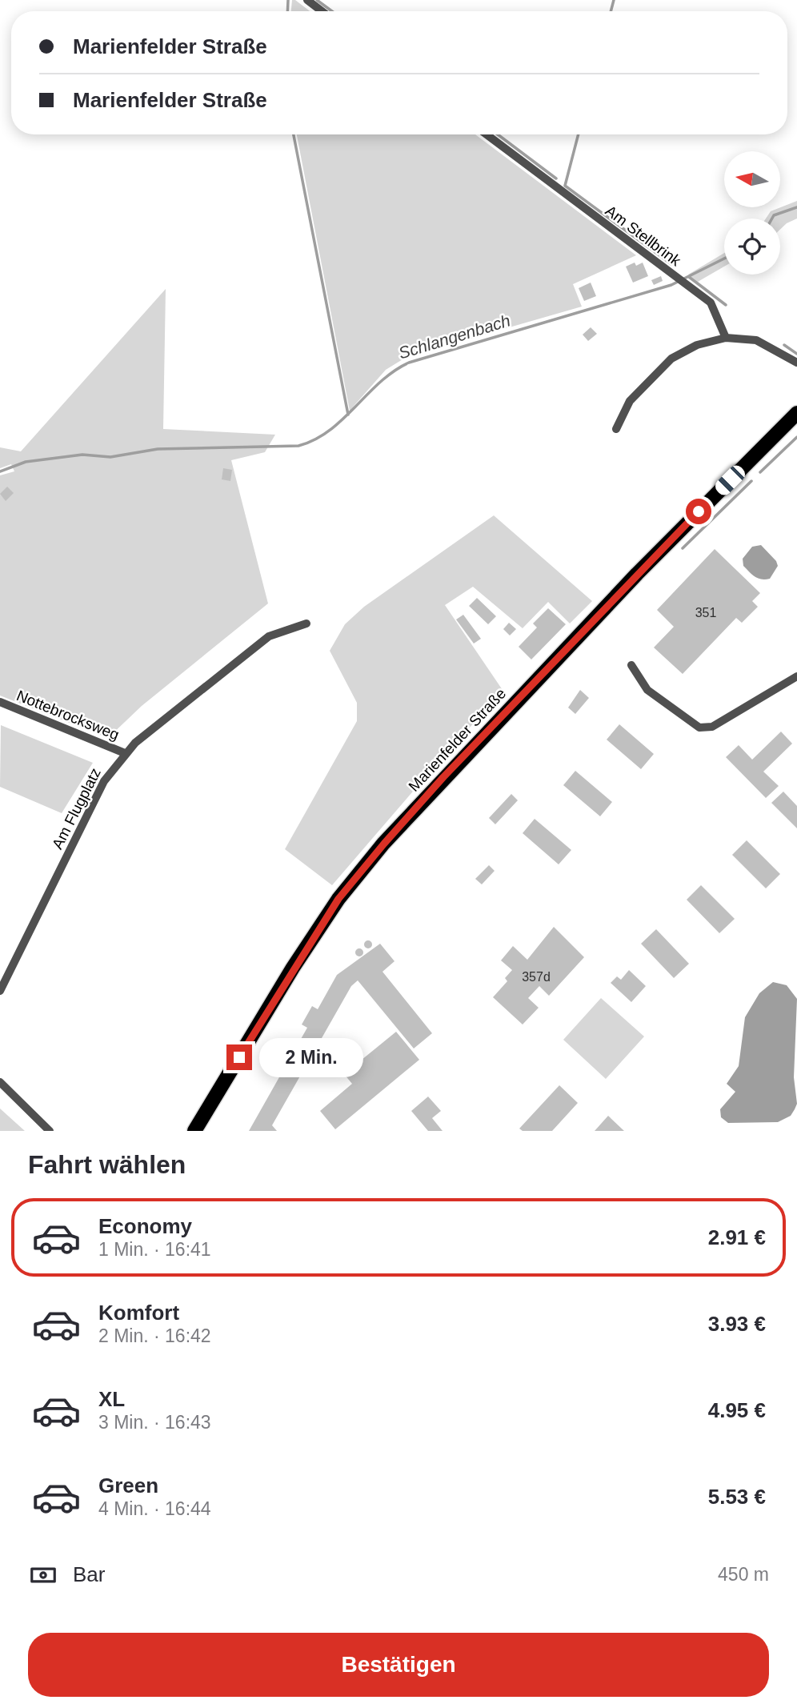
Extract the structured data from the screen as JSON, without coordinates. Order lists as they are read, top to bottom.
{
  "streets": {
    "main road": ["Marienfelder Straße"],
    "street": ["Am Stellbrink", "Nottebrocksweg", "Am Flugplatz"]
  },
  "crossings": [
    ["Nottebrocksweg", "Am Flugplatz"]
  ],
  "water": ["Schlangenbach"],
  "house_numbers": ["351", "357d"],
  "north": "left",
  "page": {
    "banner": ["Marienfelder Straße", "Marienfelder Straße"],
    "bubble": "2 Min.",
    "heading": "Fahrt wählen",
    "list": [
      {
        "name": "Economy",
        "note": "1 Min. · 16:41",
        "value": "2.91 €"
      },
      {
        "name": "Komfort",
        "note": "2 Min. · 16:42",
        "value": "3.93 €"
      },
      {
        "name": "XL",
        "note": "3 Min. · 16:43",
        "value": "4.95 €"
      },
      {
        "name": "Green",
        "note": "4 Min. · 16:44",
        "value": "5.53 €"
      }
    ],
    "pay": ["Bar", "450 m"],
    "buttons": "Bestätigen"
  }
}
